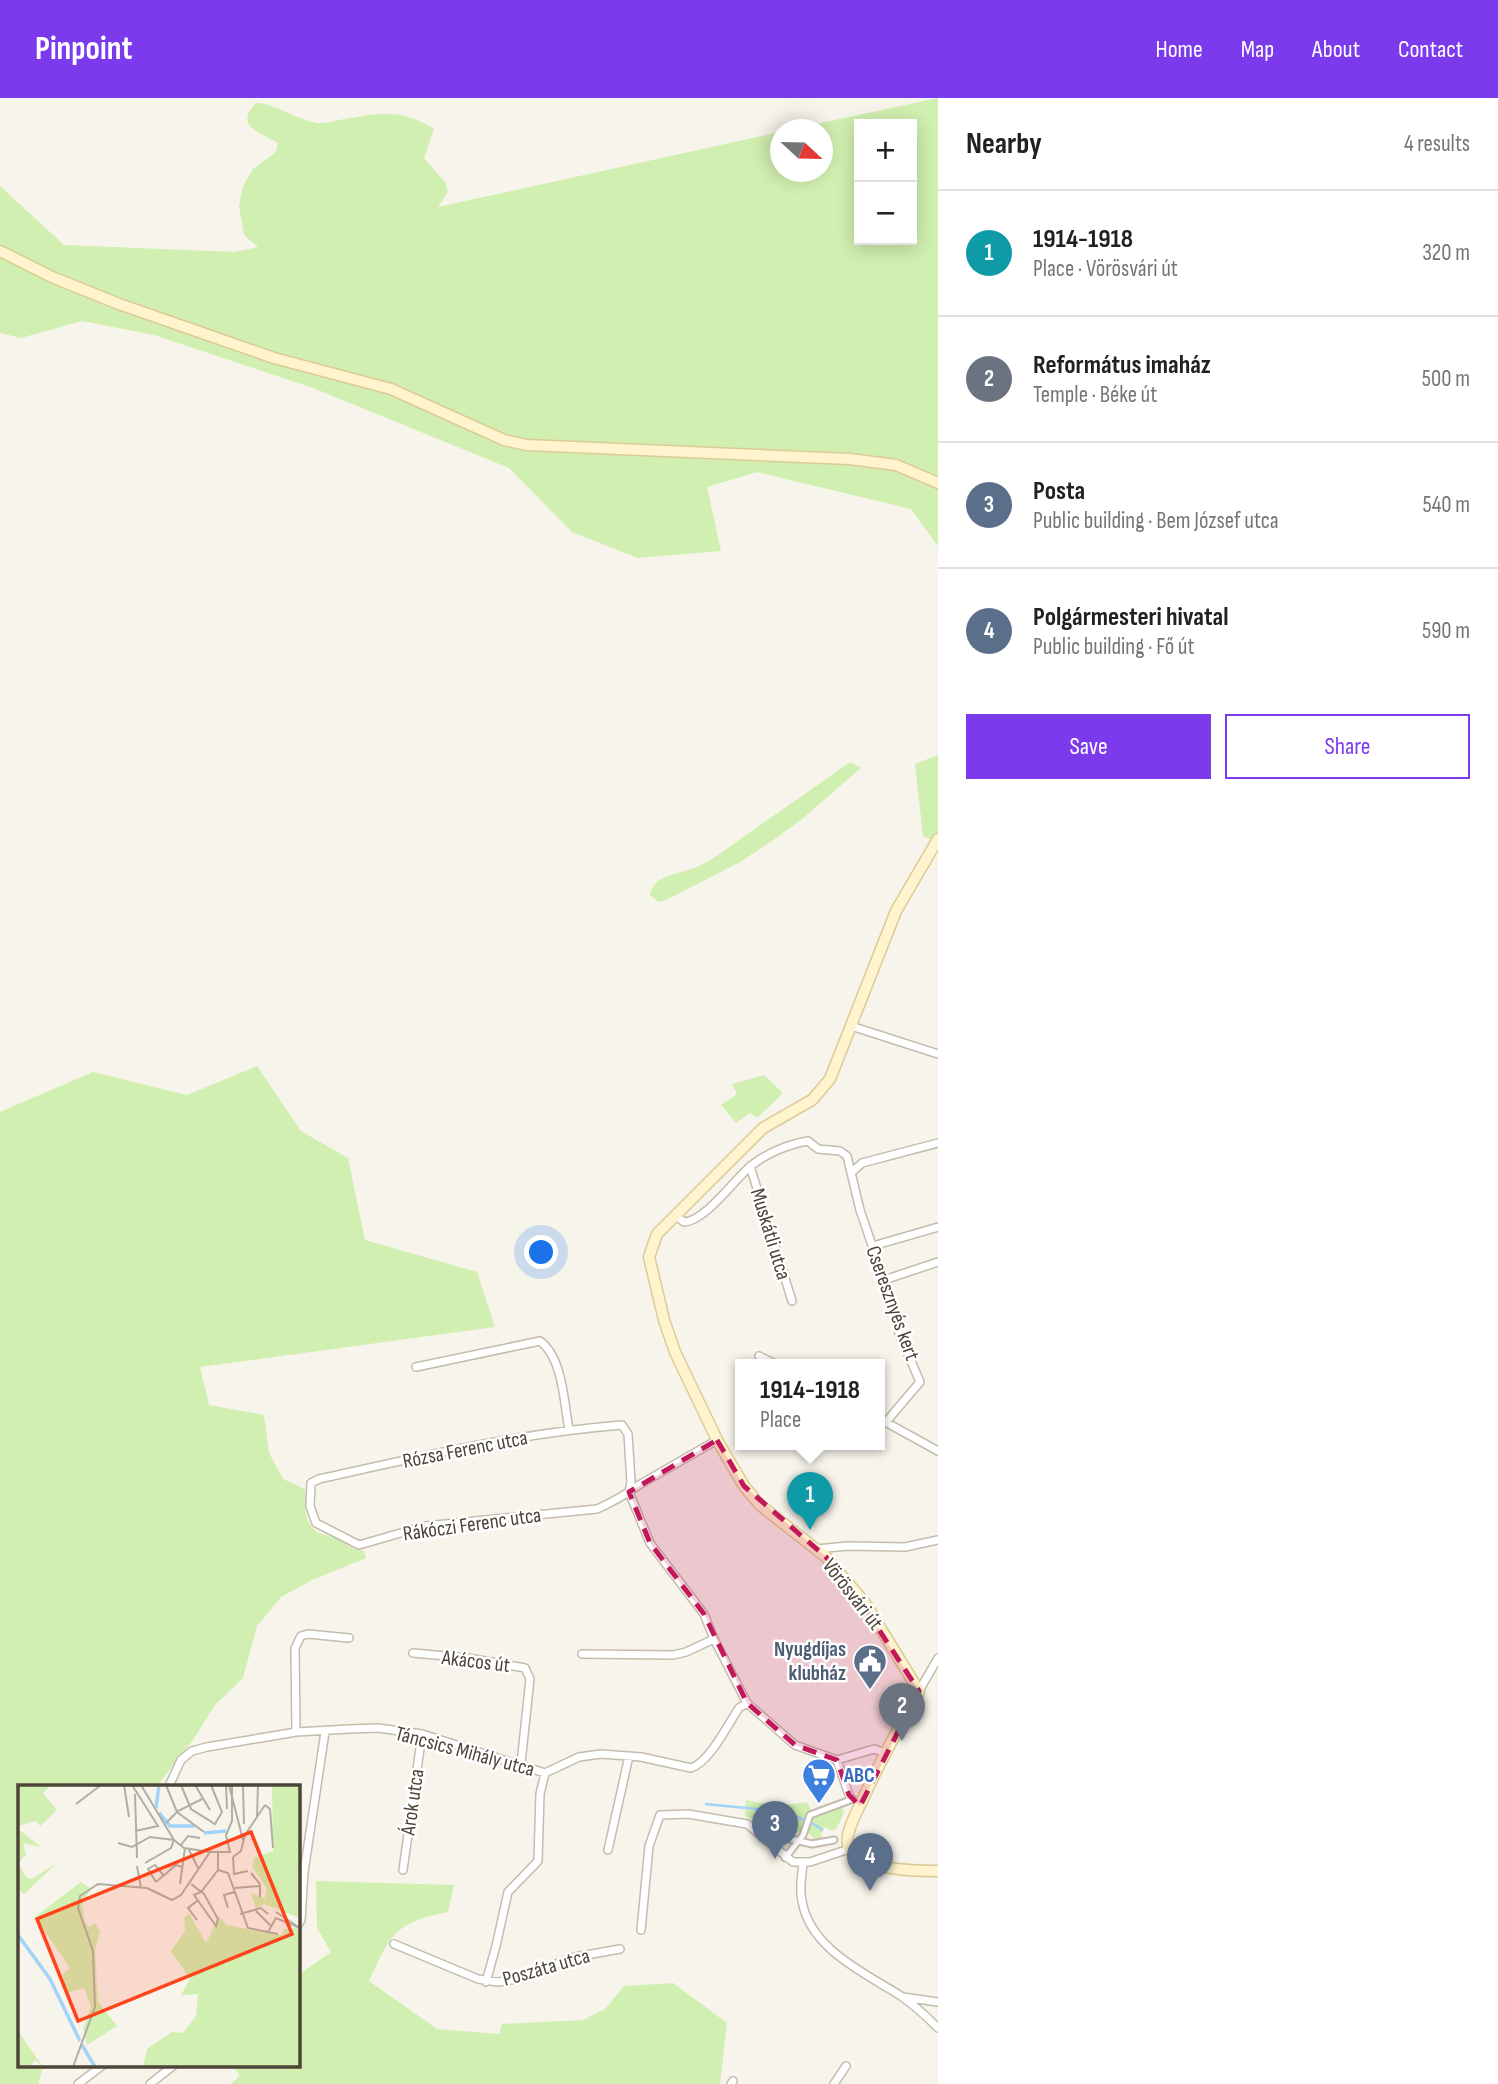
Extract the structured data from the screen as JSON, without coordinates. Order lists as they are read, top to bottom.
{
  "streets": {
    "main road": ["Vörösvári út"],
    "street": [
      "Muskátli utca",
      "Cseresznyés kert",
      "Rózsa Ferenc utca",
      "Rákóczi Ferenc utca",
      "Akácos út",
      "Táncsics Mihály utca",
      "Árok utca",
      "Poszáta utca"
    ]
  },
  "crossings": [
    ["Rózsa Ferenc utca", "Rákóczi Ferenc utca"],
    ["Akácos út", "Táncsics Mihály utca"],
    ["Táncsics Mihály utca", "Árok utca"]
  ],
  "places": {
    "public building": ["Nyugdíjas klubház"],
    "supermarket": ["ABC"]
  },
  "north": "right",
  "page": {
    "header": "Pinpoint",
    "nav": [
      "Home",
      "Map",
      "About",
      "Contact"
    ],
    "heading": ["Nearby", "4 results"],
    "map_buttons": ["+", "−"],
    "list": [
      {
        "mark": "1",
        "name": "1914-1918",
        "note": "Place · Vörösvári út",
        "value": "320 m"
      },
      {
        "mark": "2",
        "name": "Református imaház",
        "note": "Temple · Béke út",
        "value": "500 m"
      },
      {
        "mark": "3",
        "name": "Posta",
        "note": "Public building · Bem József utca",
        "value": "540 m"
      },
      {
        "mark": "4",
        "name": "Polgármesteri hivatal",
        "note": "Public building · Fő út",
        "value": "590 m"
      }
    ],
    "buttons": ["Save", "Share"],
    "popup": ["1914-1918", "Place"],
    "pins": [
      "1",
      "2",
      "3",
      "4"
    ]
  }
}
